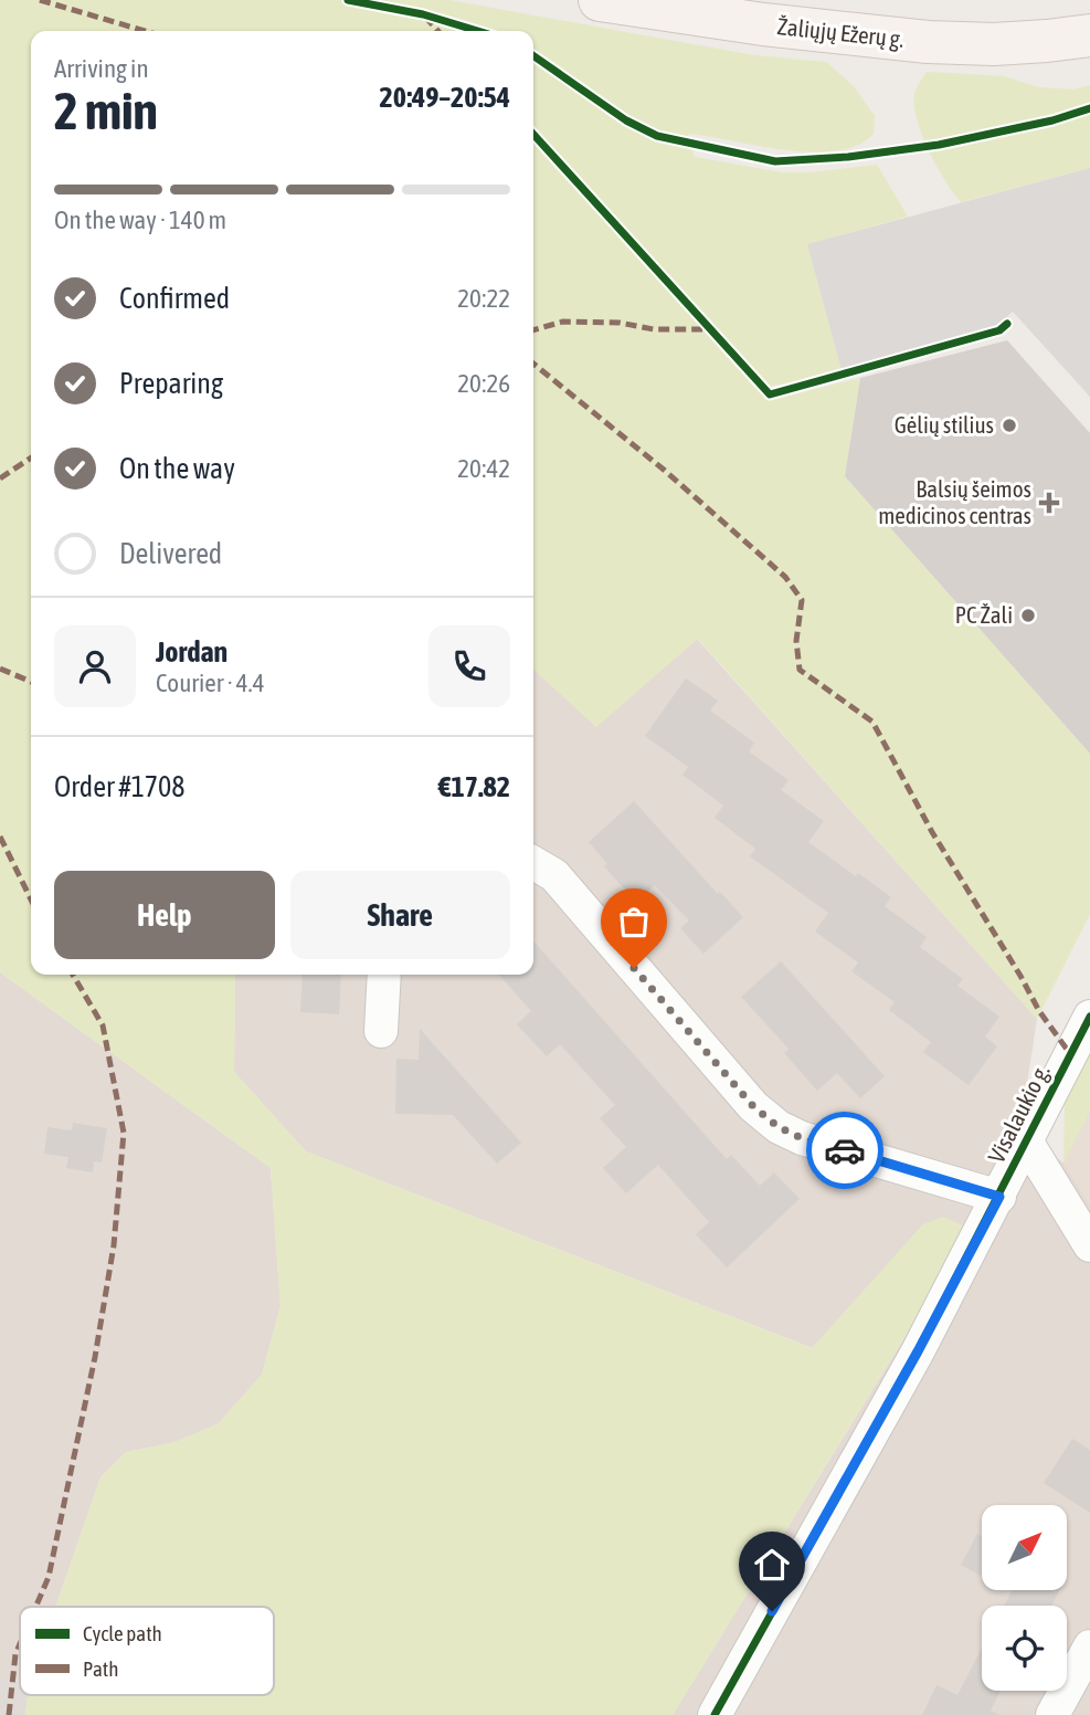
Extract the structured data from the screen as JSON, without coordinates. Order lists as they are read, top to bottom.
{
  "streets": {
    "main road": ["Žaliųjų Ežerų g."],
    "street": ["Visalaukio g."]
  },
  "places": {
    "other": ["Gėlių stilius", "PC Žali"],
    "health": ["Balsių šeimos medicinos centras"]
  },
  "legend": ["Cycle path", "Path"],
  "north": "top right",
  "page": {
    "heading": ["2 min", "Arriving in", "20:49–20:54"],
    "panel": [
      "Jordan",
      "Courier · 4.4",
      "Order #1708",
      "€17.82"
    ],
    "bar": "On the way · 140 m",
    "list": [
      ["Confirmed", "20:22"],
      ["Preparing", "20:26"],
      ["On the way", "20:42"],
      "Delivered"
    ],
    "buttons": ["Help", "Share"]
  }
}
